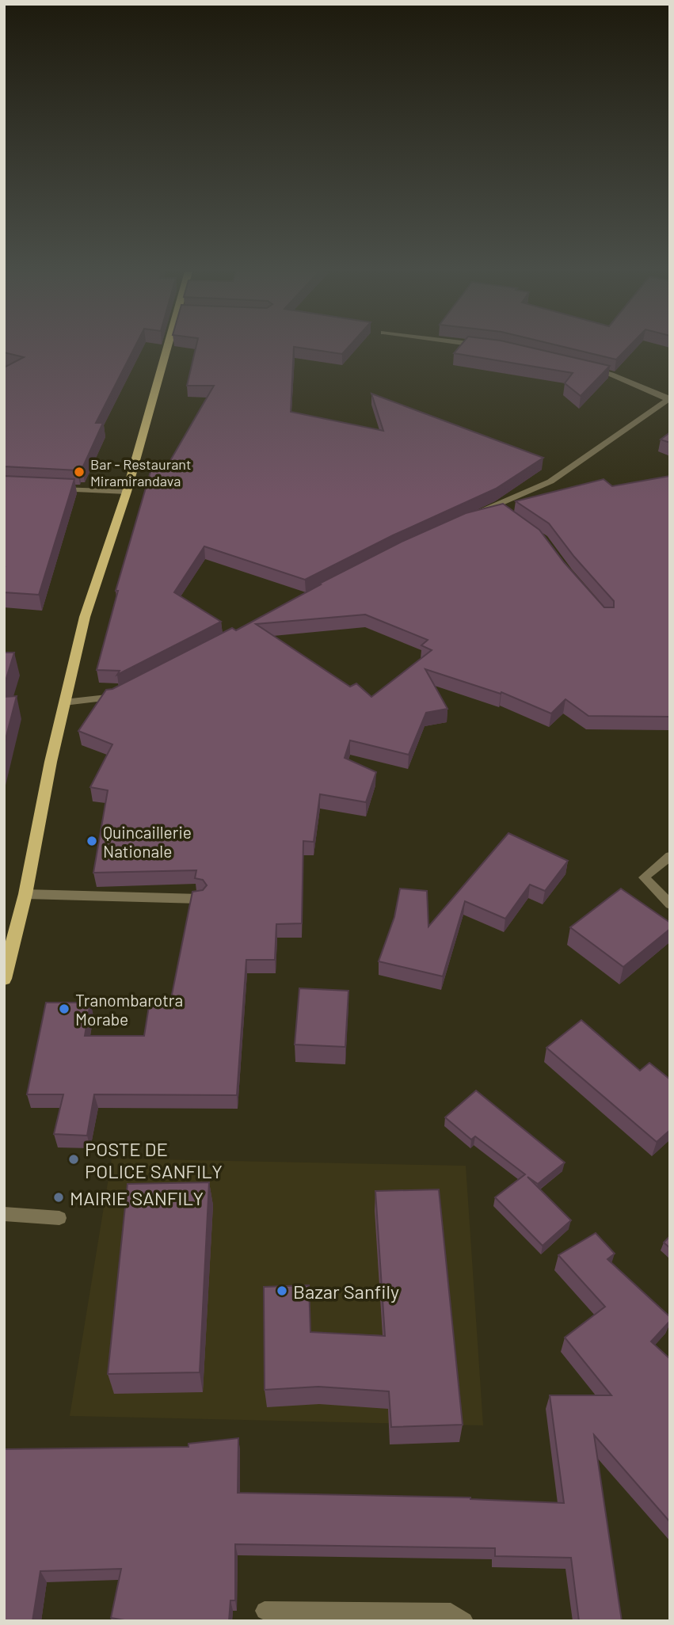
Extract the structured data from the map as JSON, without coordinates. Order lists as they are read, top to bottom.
{
  "places": [
    "Bar - Restaurant Miramirandava",
    "Quincaillerie Nationale",
    "Tranombarotra Morabe",
    "POSTE DE POLICE SANFILY",
    "MAIRIE SANFILY",
    "Bazar Sanfily"
  ]
}
